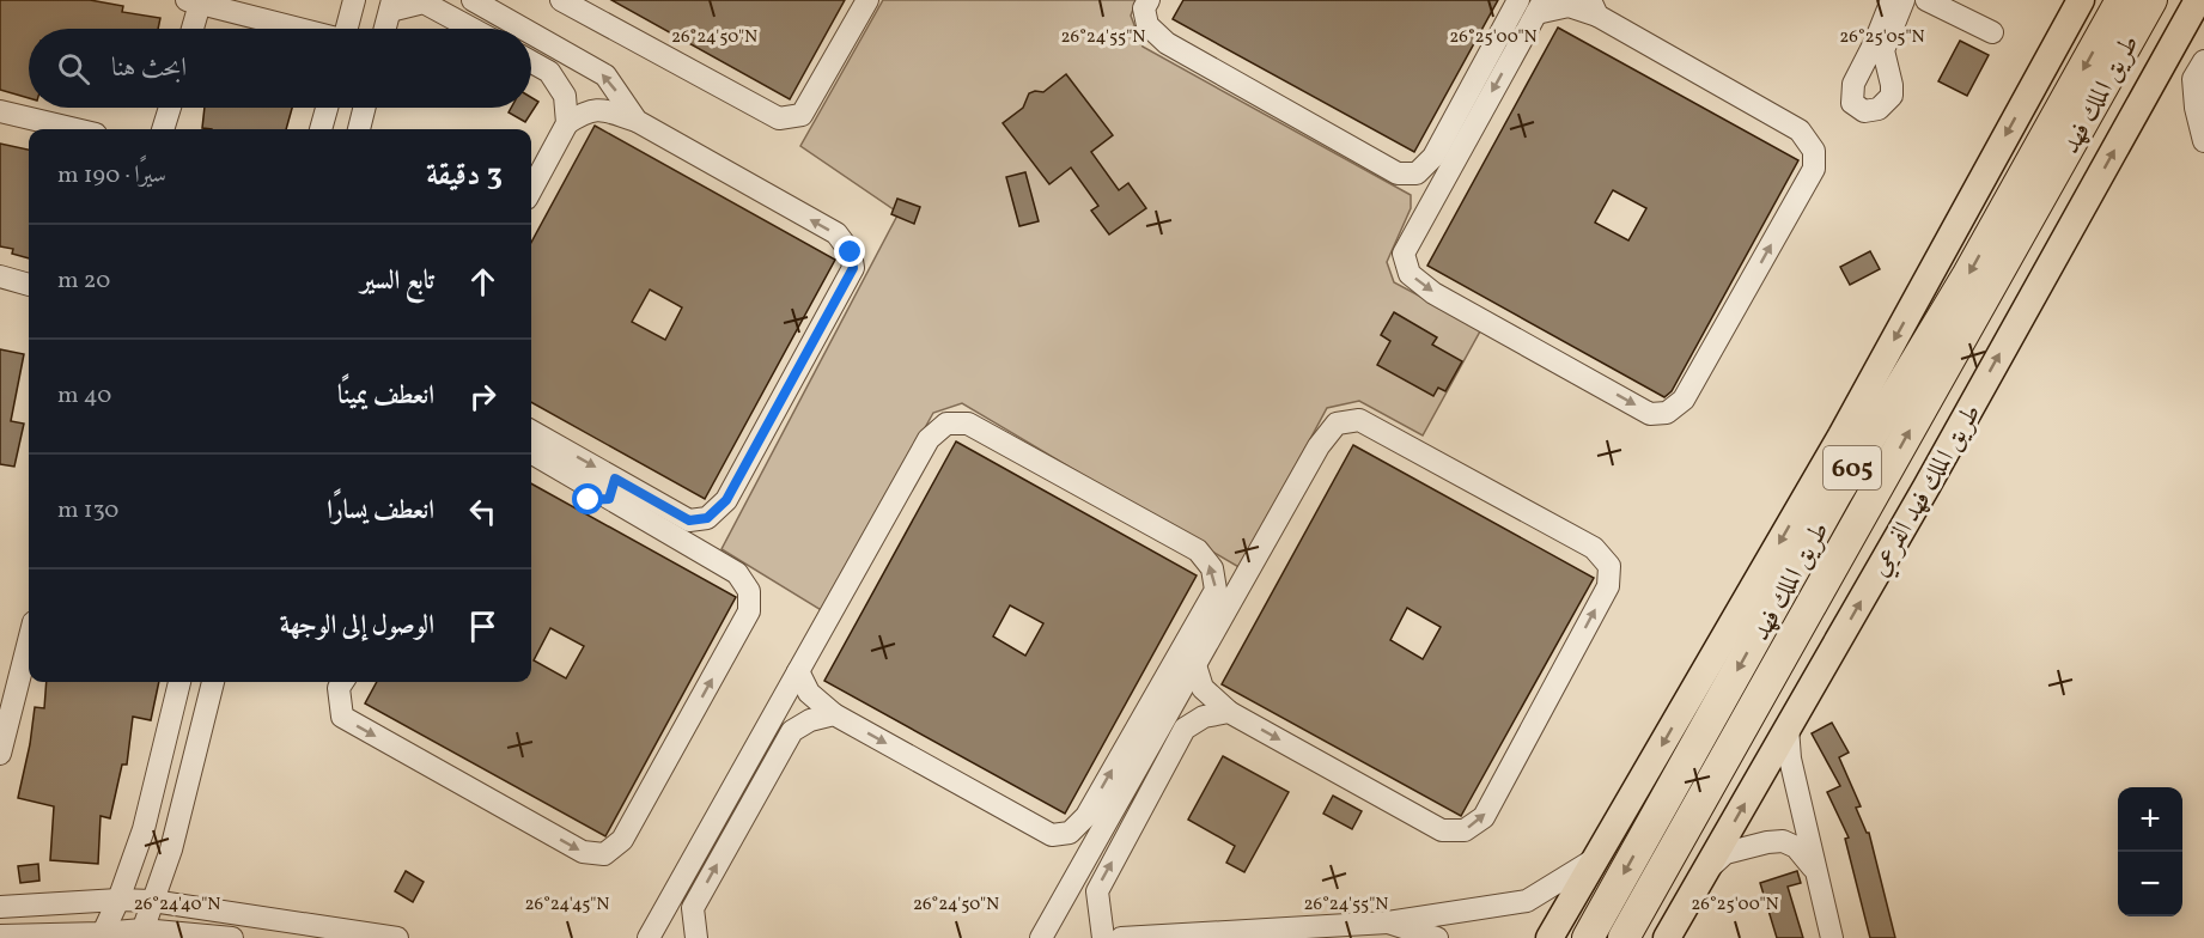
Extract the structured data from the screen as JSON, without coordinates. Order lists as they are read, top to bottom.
{
  "streets": {
    "highway": ["طريق الملك فهد", "605"],
    "main road": ["طريق الملك فهد الفرعي"]
  },
  "page": {
    "search": "ابحث هنا",
    "heading": ["3 دقيقة", "سيرًا · 190 m"],
    "list": [
      ["تابع السير", "20 m"],
      ["انعطف يمينًا", "40 m"],
      ["انعطف يسارًا", "130 m"],
      "الوصول إلى الوجهة"
    ],
    "map_buttons": ["+", "−"]
  },
  "coordinates": [
    "26°24'50\"N",
    "26°24'55\"N",
    "26°25'00\"N",
    "26°25'05\"N",
    "26°24'40\"N",
    "26°24'45\"N"
  ]
}
